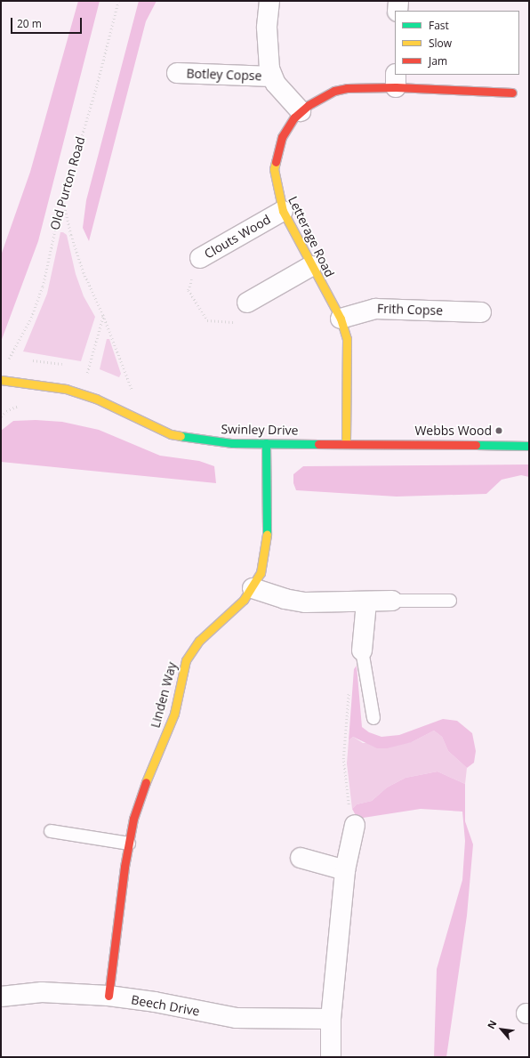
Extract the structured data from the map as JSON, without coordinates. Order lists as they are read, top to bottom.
{
  "streets": {
    "street": [
      "Botley Copse",
      "Clouts Wood",
      "Letterage Road",
      "Frith Copse",
      "Swinley Drive",
      "Linden Way",
      "Beech Drive"
    ],
    "path": ["Old Purton Road"]
  },
  "crossings": [
    ["Botley Copse", "Letterage Road"],
    ["Clouts Wood", "Letterage Road"],
    ["Letterage Road", "Frith Copse"],
    ["Letterage Road", "Swinley Drive"],
    ["Swinley Drive", "Linden Way"],
    ["Linden Way", "Beech Drive"]
  ],
  "places": ["Webbs Wood"],
  "legend": ["Fast", "Slow", "Jam"],
  "scale_bar": "20 m",
  "north": "top left"
}
